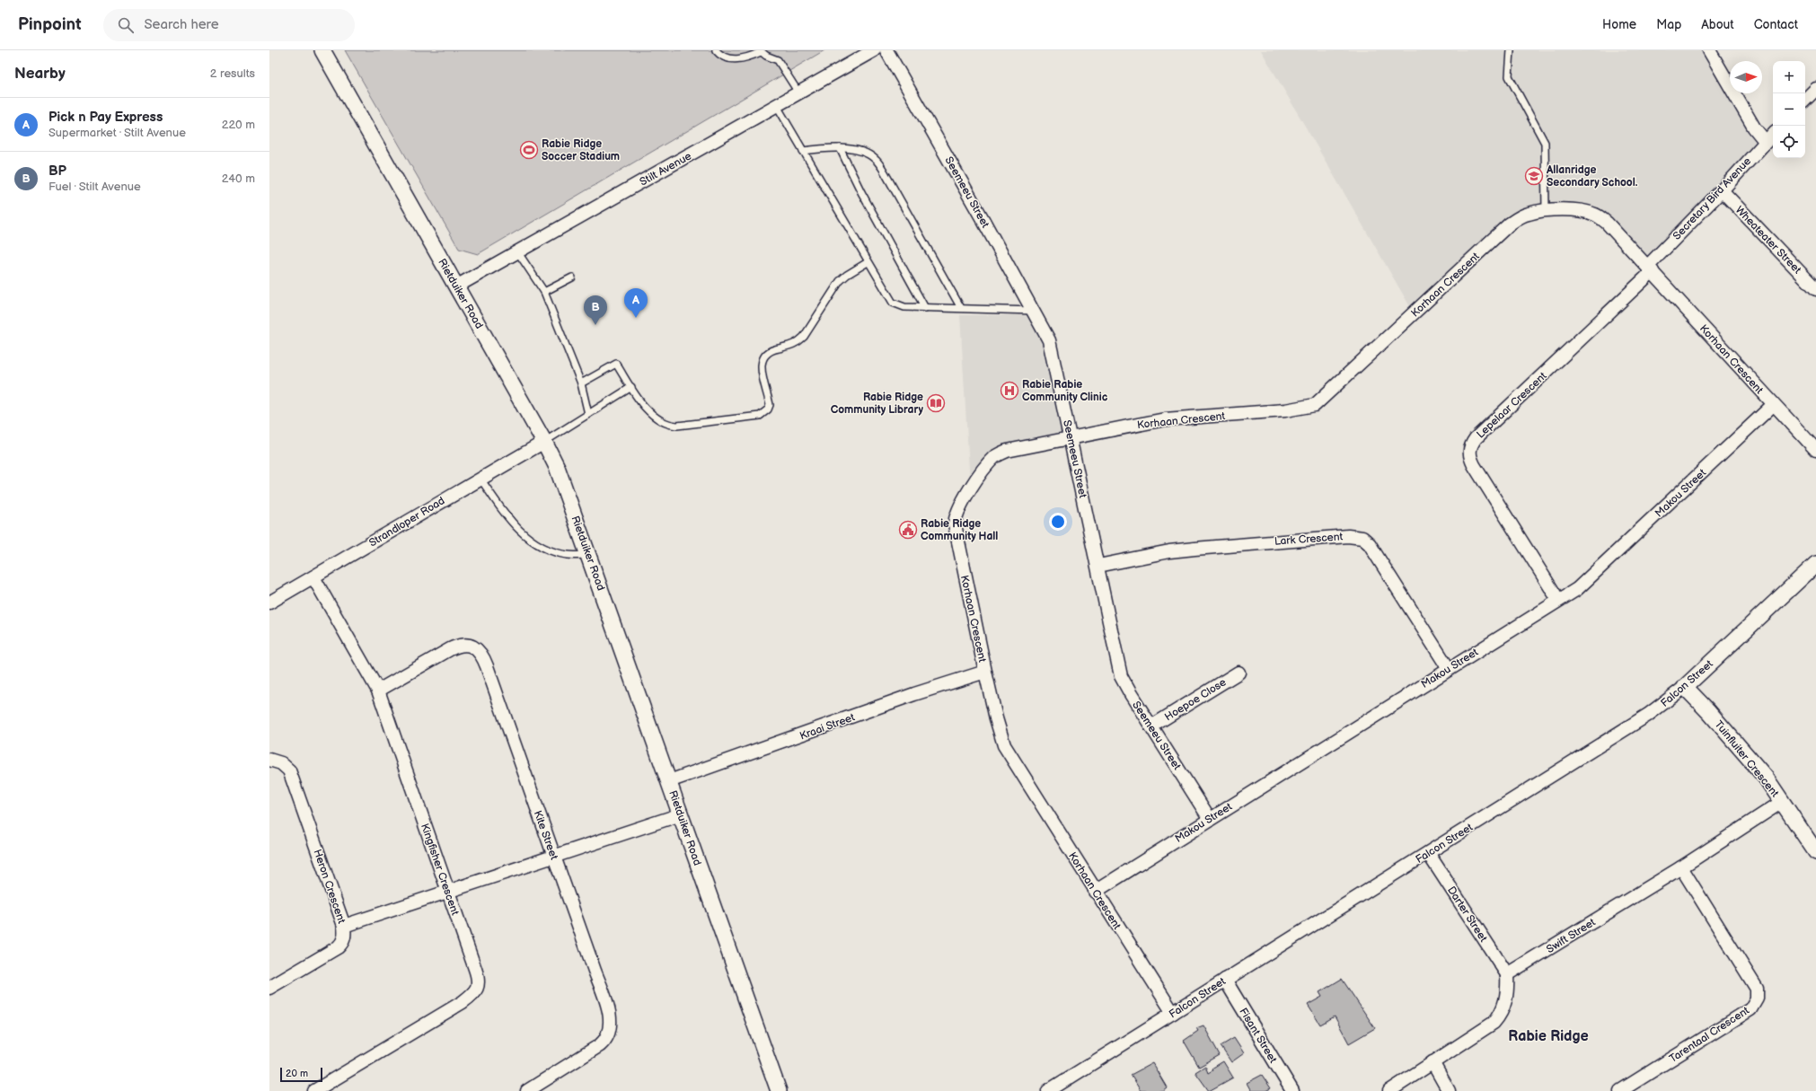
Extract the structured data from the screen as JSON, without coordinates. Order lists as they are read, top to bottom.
{
  "streets": {
    "street": [
      "Stilt Avenue",
      "Seemeeu Street",
      "Secretary Bird Avenue",
      "Wheateater Street",
      "Korhaan Crescent",
      "Rietduiker Road",
      "Lepelaar Crescent",
      "Makou Street",
      "Strandloper Road",
      "Lark Crescent",
      "Falcon Street",
      "Hoepoe Close",
      "Kraai Street",
      "Tuinfluiter Crescent",
      "Kite Street",
      "Kingfisher Crescent",
      "Heron Crescent",
      "Darter Street",
      "Swift Street",
      "Tarentaal Crescent",
      "Fisant Street"
    ]
  },
  "crossings": [
    ["Stilt Avenue", "Rietduiker Road"],
    ["Seemeeu Street", "Korhaan Crescent"],
    ["Seemeeu Street", "Makou Street"],
    ["Seemeeu Street", "Lark Crescent"],
    ["Seemeeu Street", "Hoepoe Close"],
    ["Secretary Bird Avenue", "Wheateater Street"],
    ["Secretary Bird Avenue", "Korhaan Crescent"],
    ["Secretary Bird Avenue", "Lepelaar Crescent"],
    ["Korhaan Crescent", "Lepelaar Crescent"],
    ["Korhaan Crescent", "Makou Street"],
    ["Korhaan Crescent", "Falcon Street"],
    ["Korhaan Crescent", "Kraai Street"],
    ["Rietduiker Road", "Strandloper Road"],
    ["Rietduiker Road", "Kraai Street"],
    ["Lepelaar Crescent", "Makou Street"],
    ["Makou Street", "Lark Crescent"],
    ["Strandloper Road", "Kingfisher Crescent"],
    ["Falcon Street", "Tuinfluiter Crescent"],
    ["Falcon Street", "Darter Street"],
    ["Falcon Street", "Fisant Street"],
    ["Tuinfluiter Crescent", "Swift Street"],
    ["Kite Street", "Kingfisher Crescent"],
    ["Darter Street", "Swift Street"],
    ["Swift Street", "Tarentaal Crescent"]
  ],
  "districts": ["Rabie Ridge"],
  "places": {
    "sports": ["Rabie Ridge Soccer Stadium"],
    "school or university": ["Allanridge Secondary School."],
    "hospital": ["Rabie Rabie Community Clinic"],
    "library": ["Rabie Ridge Community Library"],
    "public building": ["Rabie Ridge Community Hall"]
  },
  "scale_bar": "20 m",
  "north": "right",
  "page": {
    "header": "Pinpoint",
    "search": "Search here",
    "nav": [
      "Home",
      "Map",
      "About",
      "Contact"
    ],
    "heading": ["Nearby", "2 results"],
    "map_buttons": ["+", "−"],
    "list": [
      {
        "mark": "A",
        "name": "Pick n Pay Express",
        "note": "Supermarket · Stilt Avenue",
        "value": "220 m"
      },
      {
        "mark": "B",
        "name": "BP",
        "note": "Fuel · Stilt Avenue",
        "value": "240 m"
      }
    ],
    "pins": ["A", "B"],
    "scale": "20 m"
  }
}
